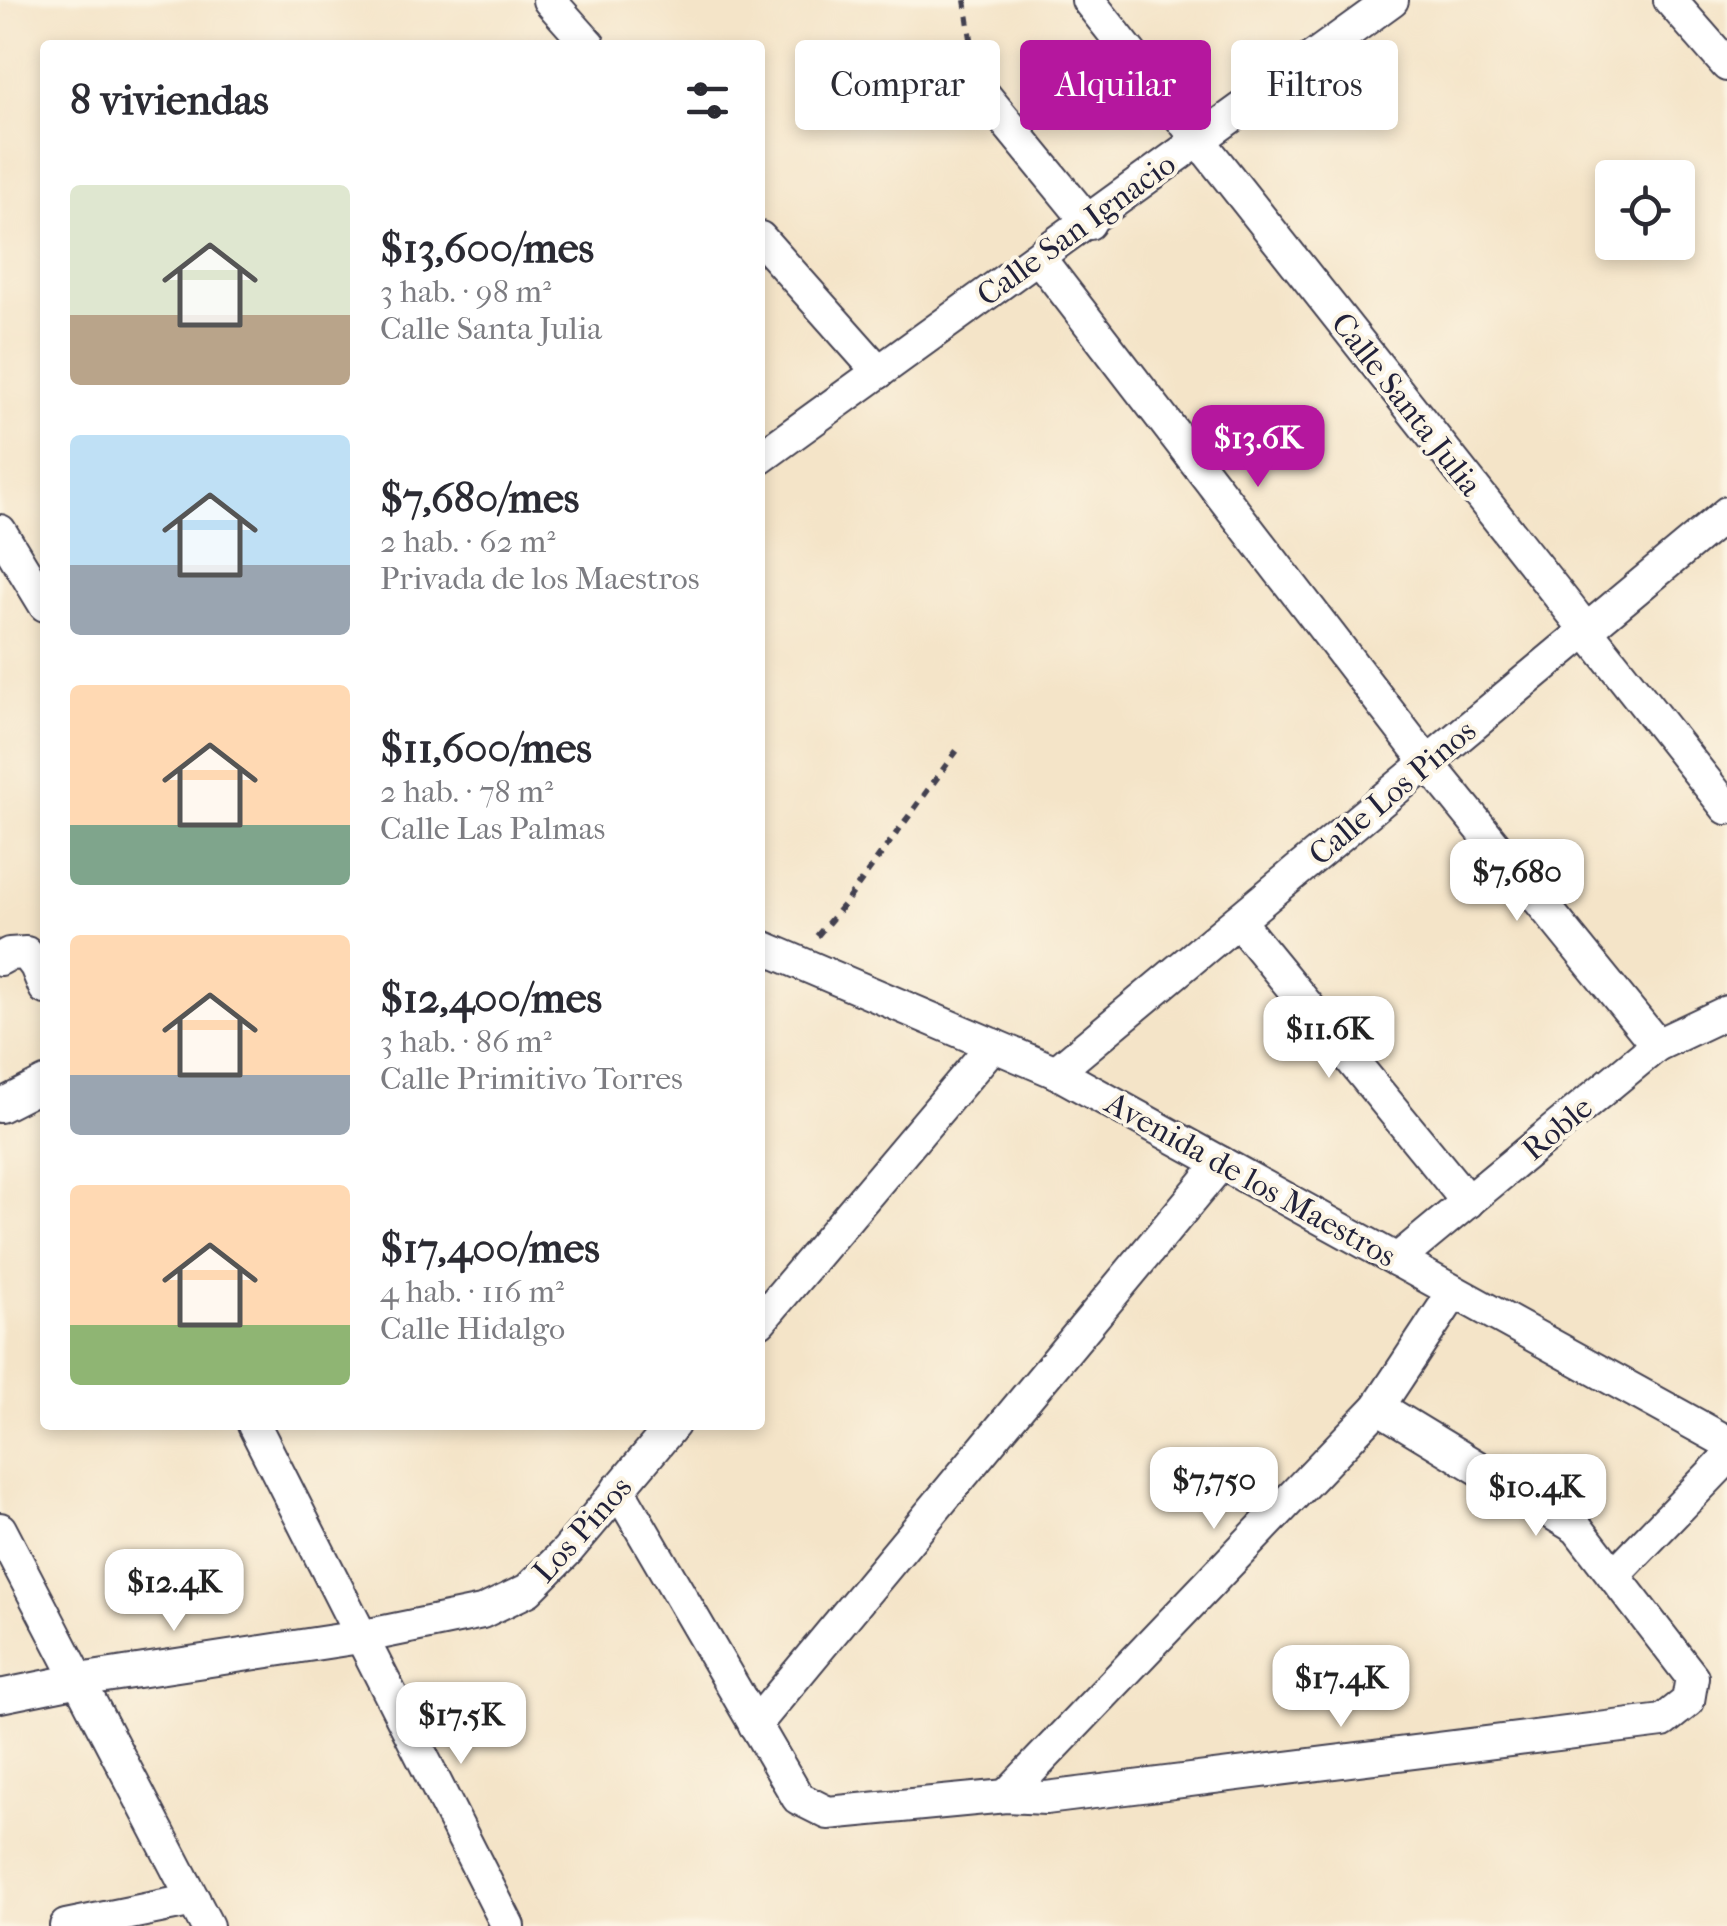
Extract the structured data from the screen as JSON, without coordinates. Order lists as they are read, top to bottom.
{
  "streets": {
    "street": [
      "Calle San Ignacio",
      "Calle Santa Julia",
      "Calle Los Pinos",
      "Roble",
      "Avenida de los Maestros",
      "Los Pinos"
    ]
  },
  "crossings": [
    ["Calle San Ignacio", "Calle Santa Julia"],
    ["Calle Santa Julia", "Calle Los Pinos"],
    ["Calle Los Pinos", "Avenida de los Maestros"],
    ["Roble", "Avenida de los Maestros"]
  ],
  "page": {
    "chip": ["Comprar", "Alquilar", "Filtros"],
    "heading": "8 viviendas",
    "list": [
      {
        "name": "$13,600/mes",
        "note": "3 hab. · 98 m² · Calle Santa Julia"
      },
      {
        "name": "$7,680/mes",
        "note": "2 hab. · 62 m² · Privada de los Maestros"
      },
      {
        "name": "$11,600/mes",
        "note": "2 hab. · 78 m² · Calle Las Palmas"
      },
      {
        "name": "$12,400/mes",
        "note": "3 hab. · 86 m² · Calle Primitivo Torres"
      },
      {
        "name": "$17,400/mes",
        "note": "4 hab. · 116 m² · Calle Hidalgo"
      }
    ],
    "price": [
      "$13.6K",
      "$7,680",
      "$11.6K",
      "$7,750",
      "$10.4K",
      "$12.4K",
      "$17.4K",
      "$17.5K"
    ]
  }
}
